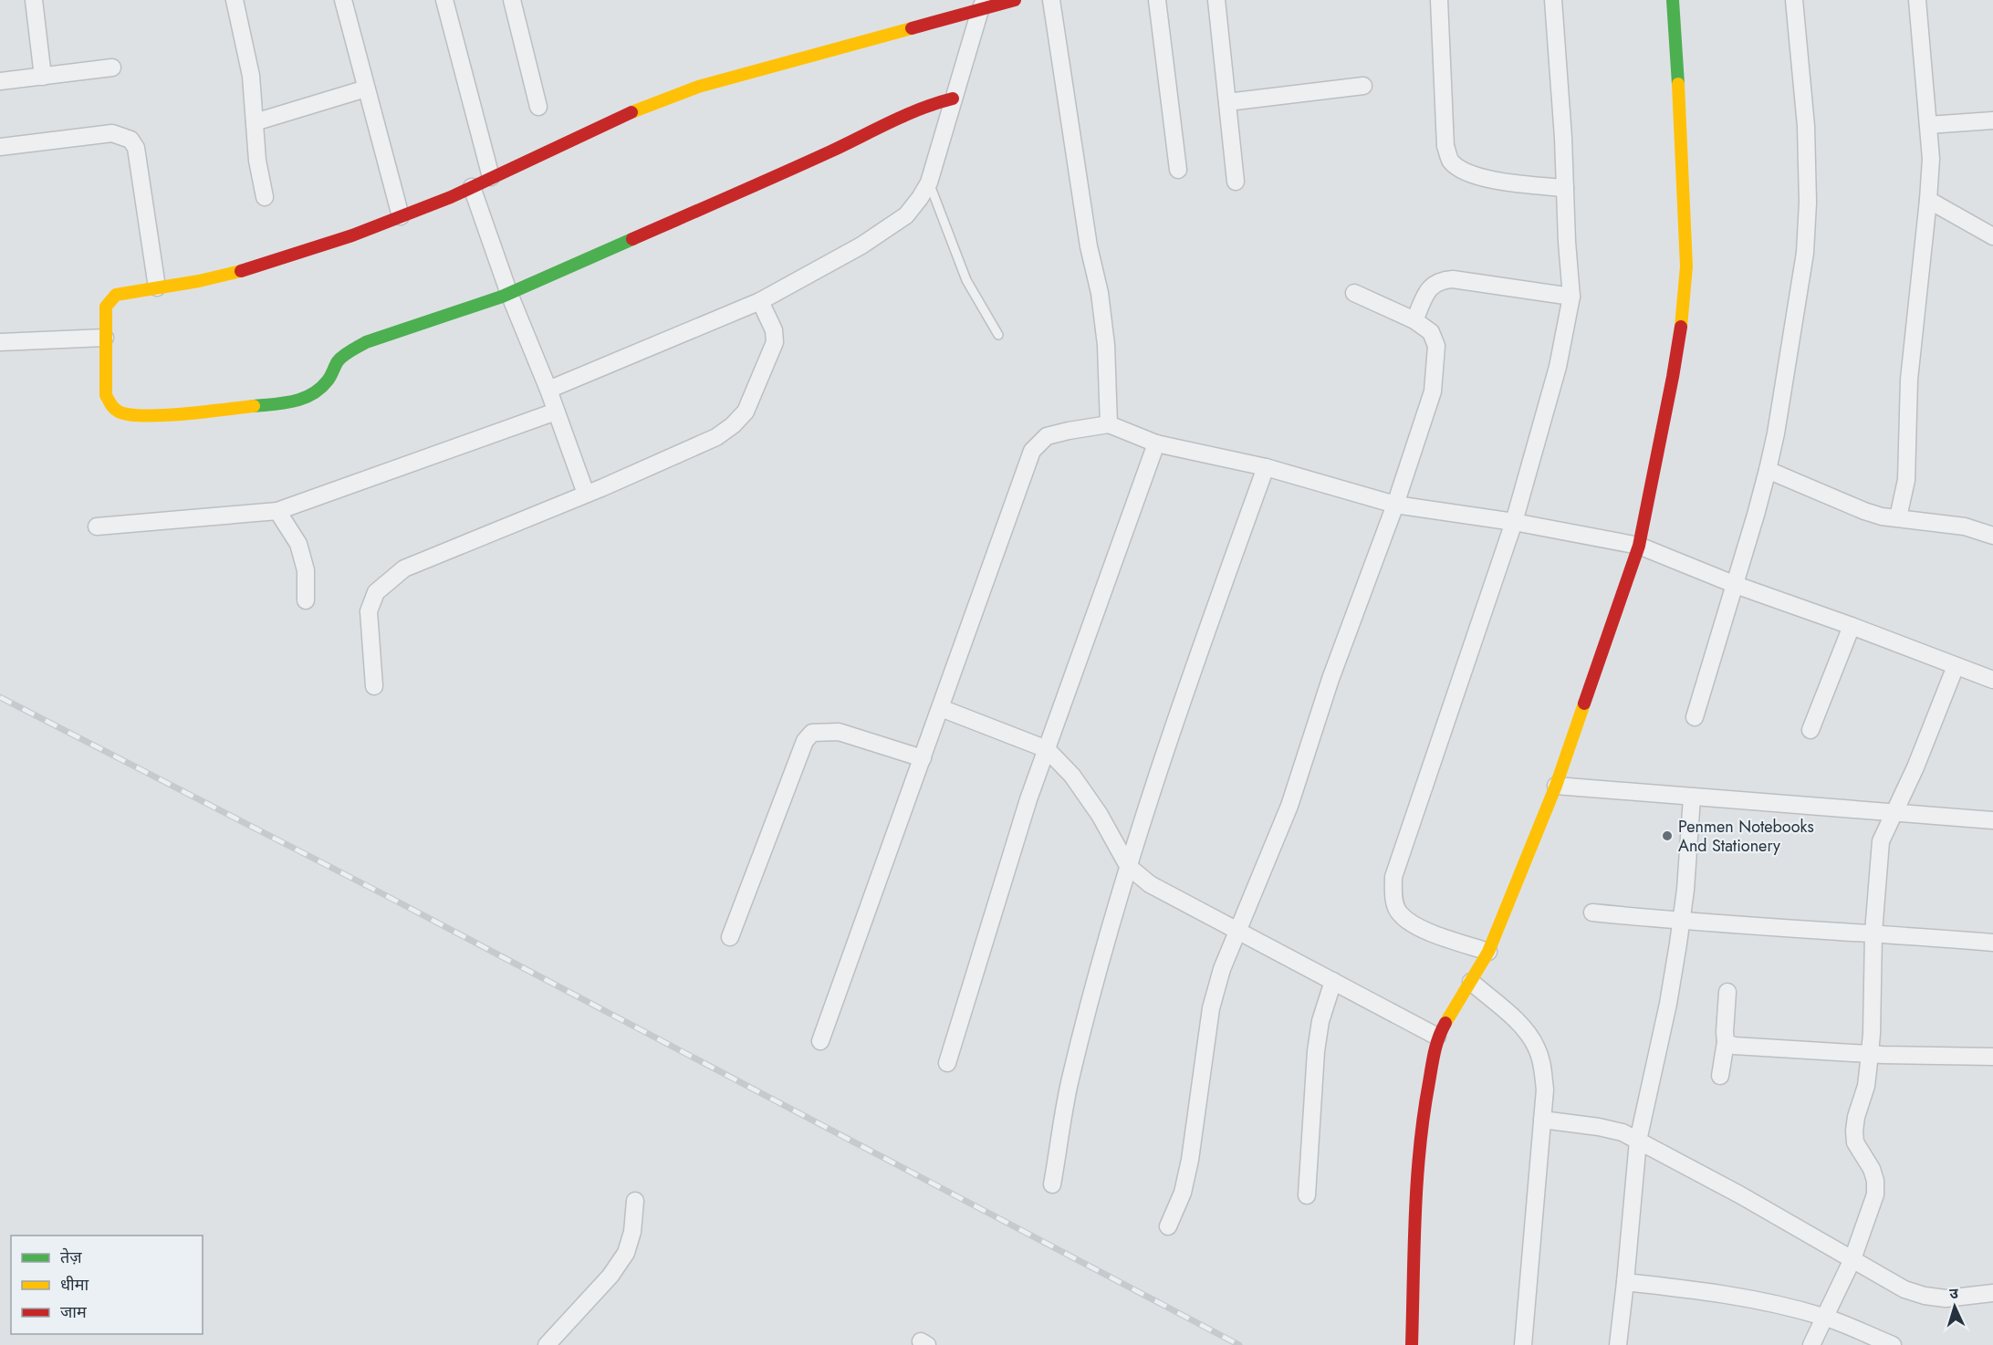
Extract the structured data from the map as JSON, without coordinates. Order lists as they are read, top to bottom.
{
  "places": ["Penmen Notebooks And Stationery"],
  "legend": ["तेज़", "धीमा", "जाम"],
  "north": "top"
}
